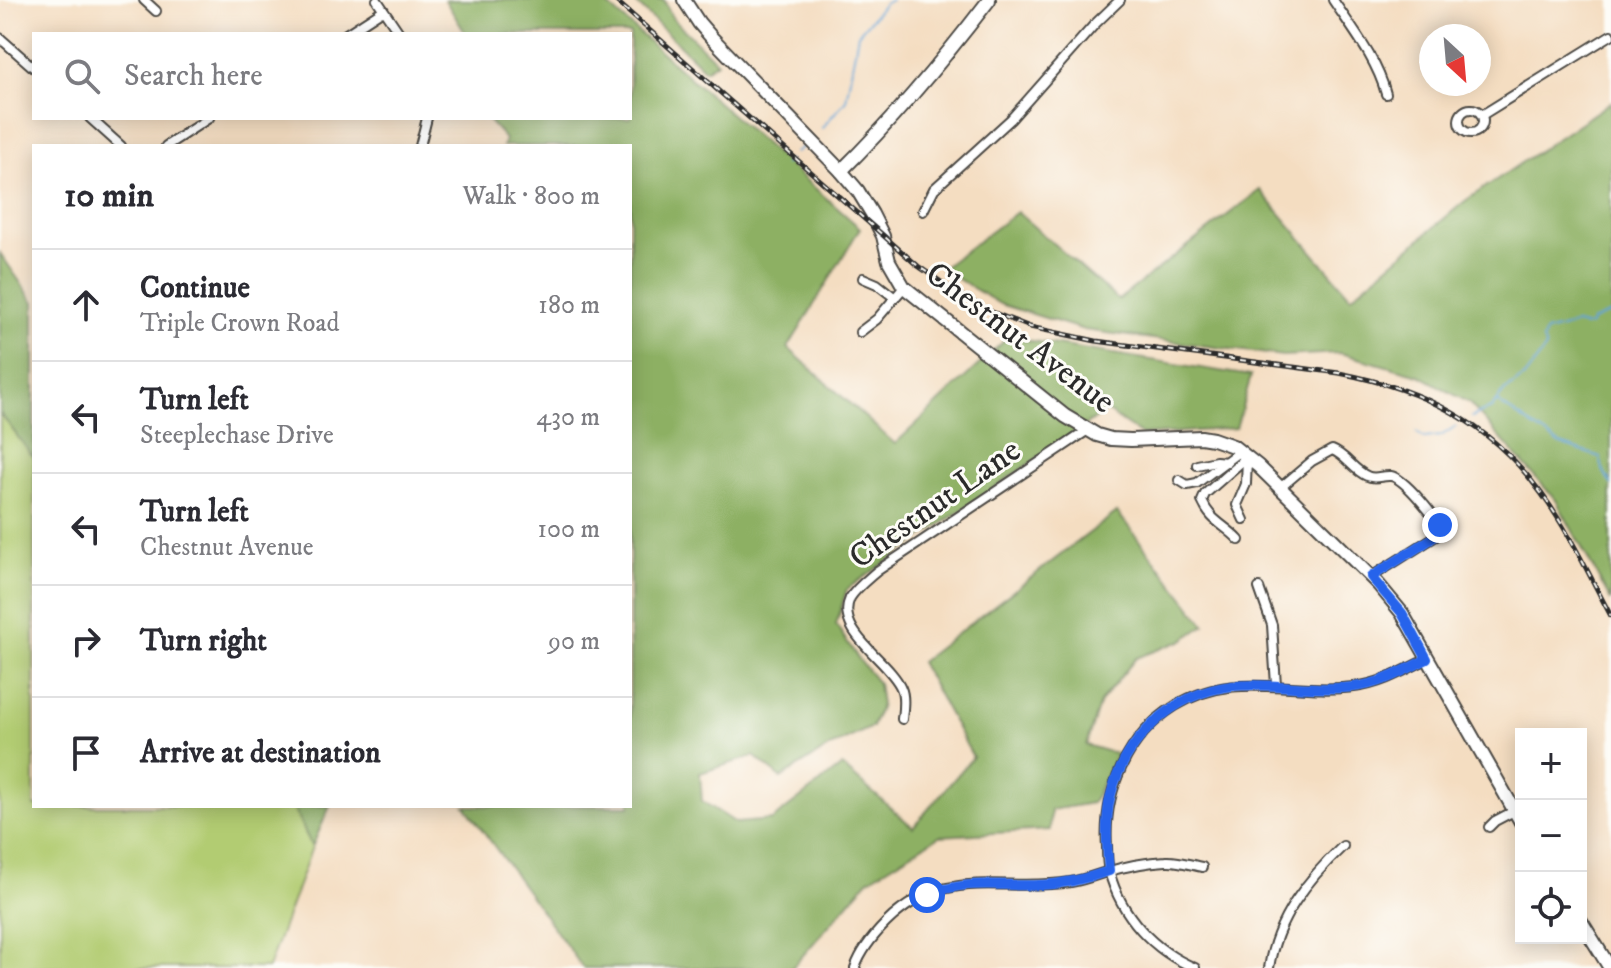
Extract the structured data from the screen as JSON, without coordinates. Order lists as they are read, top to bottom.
{
  "streets": {
    "street": ["Chestnut Avenue", "Chestnut Lane"]
  },
  "crossings": [
    ["Chestnut Avenue", "Chestnut Lane"]
  ],
  "north": "bottom right",
  "page": {
    "search": "Search here",
    "heading": ["10 min", "Walk · 800 m"],
    "list": [
      ["Continue", "Triple Crown Road", "180 m"],
      ["Turn left", "Steeplechase Drive", "430 m"],
      ["Turn left", "Chestnut Avenue", "100 m"],
      ["Turn right", "90 m"],
      "Arrive at destination"
    ],
    "map_buttons": ["+", "−"]
  }
}
